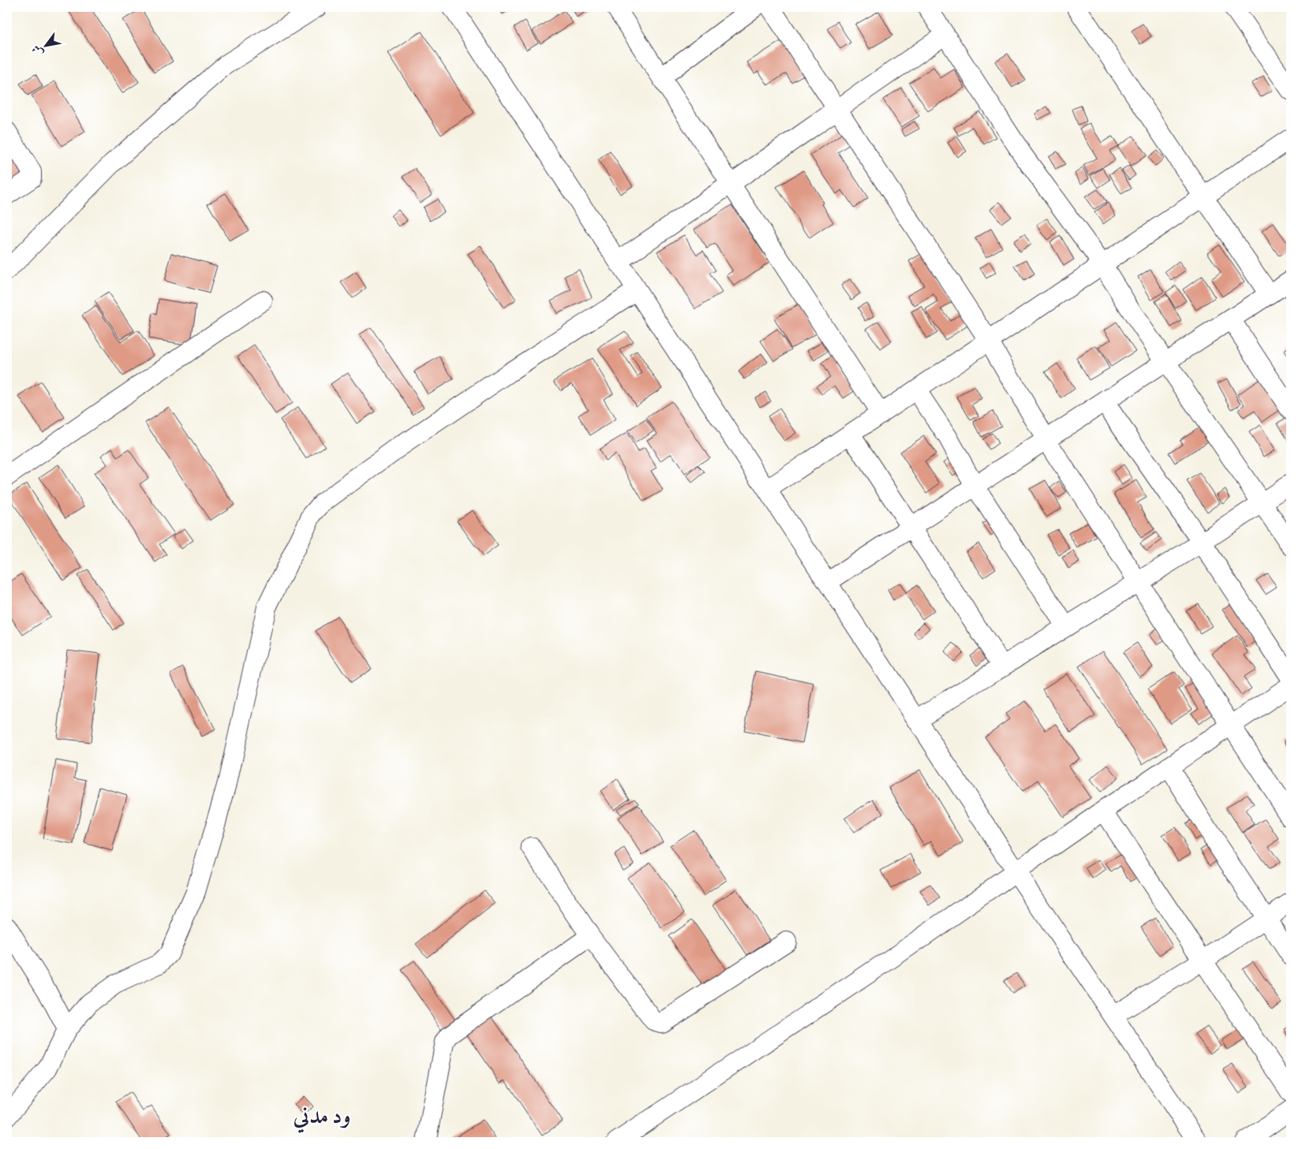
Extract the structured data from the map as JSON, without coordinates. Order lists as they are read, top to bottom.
{
  "districts": ["ود مدني"],
  "north": "bottom left"
}
